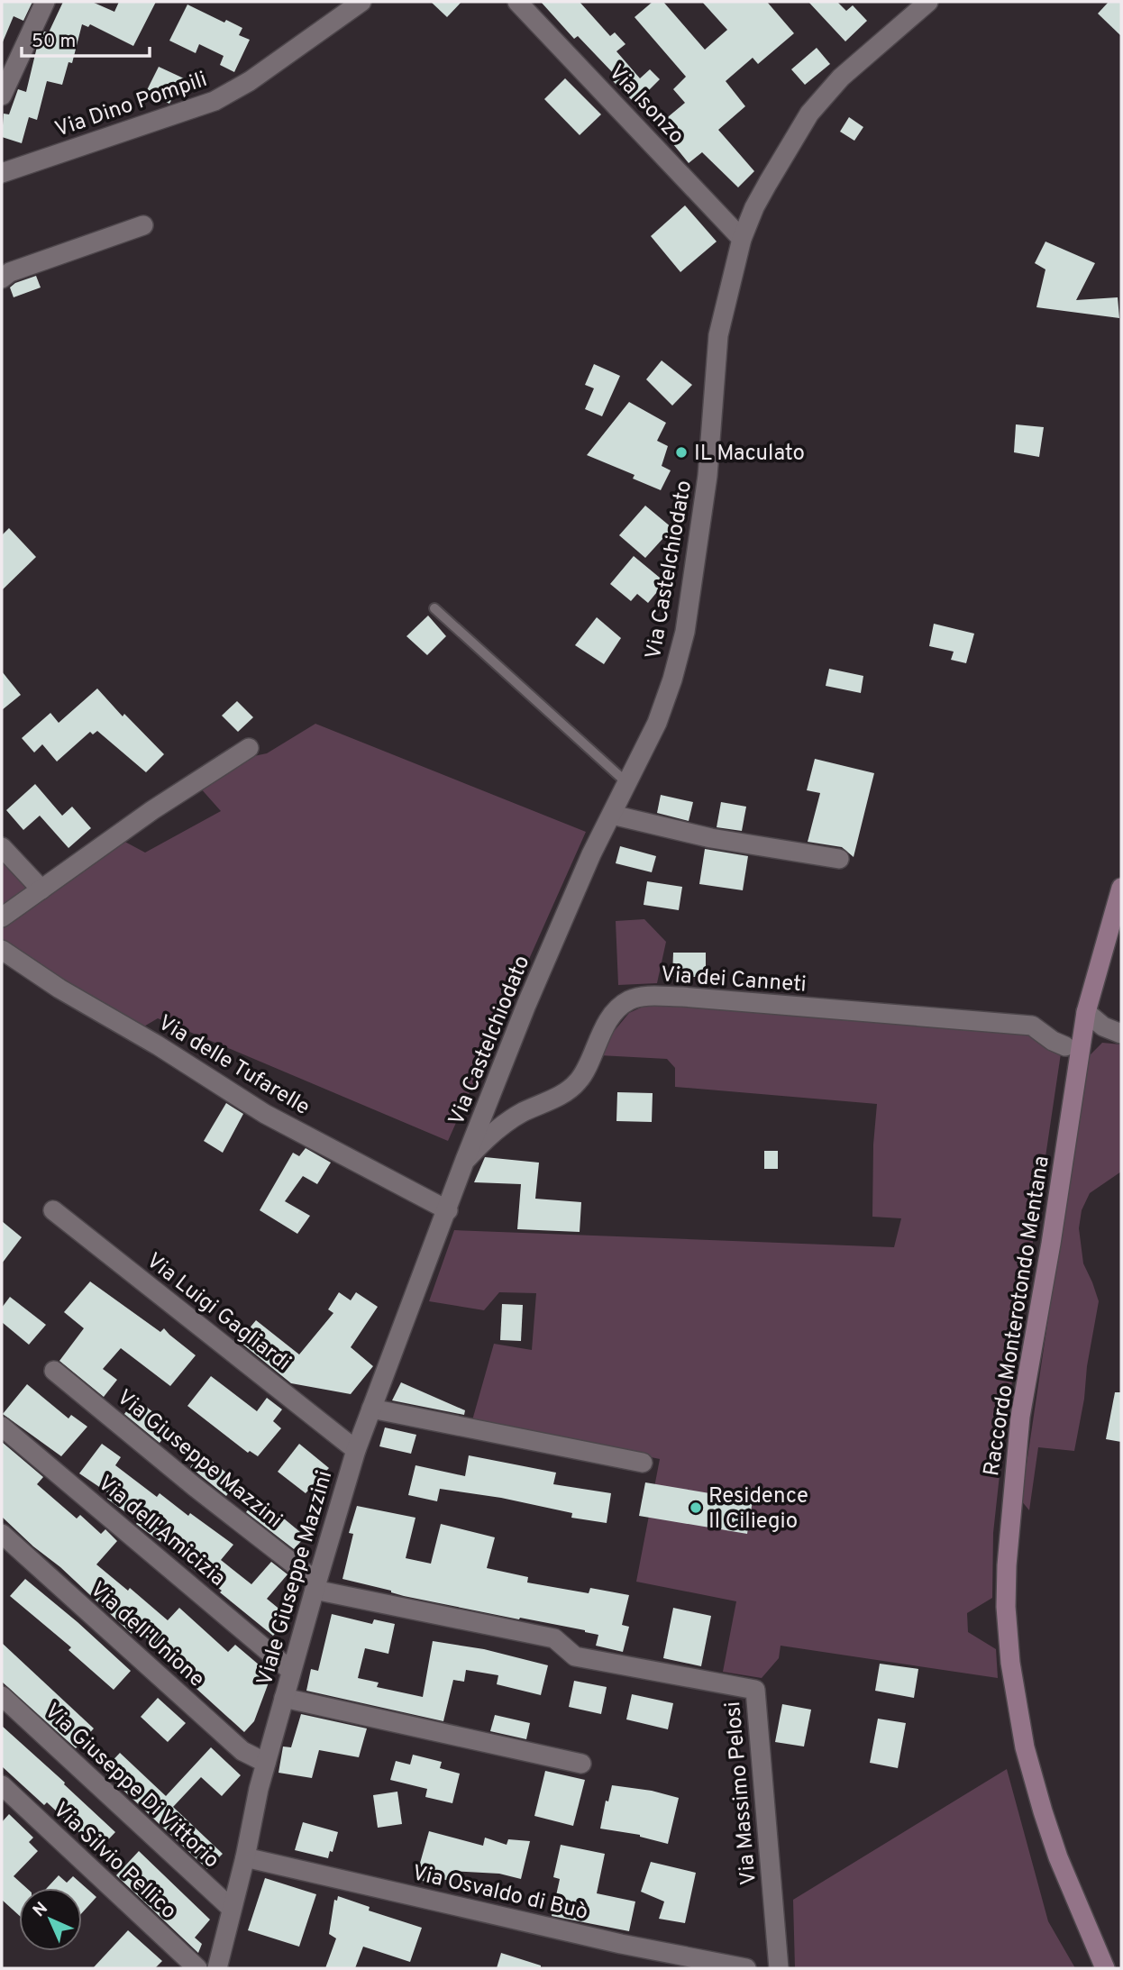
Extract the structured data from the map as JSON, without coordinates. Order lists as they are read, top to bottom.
{
  "streets": {
    "main road": ["Raccordo Monterotondo Mentana"],
    "street": [
      "Via Dino Pompili",
      "Via Isonzo",
      "Via Castelchiodato",
      "Via dei Canneti",
      "Via delle Tufarelle",
      "Via Luigi Gagliardi",
      "Via Giuseppe Mazzini",
      "Via dell'Amicizia",
      "Viale Giuseppe Mazzini",
      "Via dell'Unione",
      "Via Giuseppe Di Vittorio",
      "Via Massimo Pelosi",
      "Via Silvio Pellico",
      "Via Osvaldo di Buò"
    ]
  },
  "crossings": [
    ["Via Isonzo", "Via Castelchiodato"],
    ["Via Castelchiodato", "Via dei Canneti"],
    ["Via Castelchiodato", "Via delle Tufarelle"],
    ["Via Castelchiodato", "Viale Giuseppe Mazzini"],
    ["Via delle Tufarelle", "Viale Giuseppe Mazzini"],
    ["Via Luigi Gagliardi", "Viale Giuseppe Mazzini"],
    ["Via Giuseppe Mazzini", "Viale Giuseppe Mazzini"],
    ["Via Giuseppe Mazzini", "Via Massimo Pelosi"],
    ["Via dell'Amicizia", "Viale Giuseppe Mazzini"],
    ["Viale Giuseppe Mazzini", "Via dell'Unione"],
    ["Viale Giuseppe Mazzini", "Via Giuseppe Di Vittorio"],
    ["Viale Giuseppe Mazzini", "Via Massimo Pelosi"],
    ["Viale Giuseppe Mazzini", "Via Osvaldo di Buò"]
  ],
  "places": ["IL Maculato", "Residence Il Ciliegio"],
  "scale_bar": "50 m",
  "north": "top left"
}
